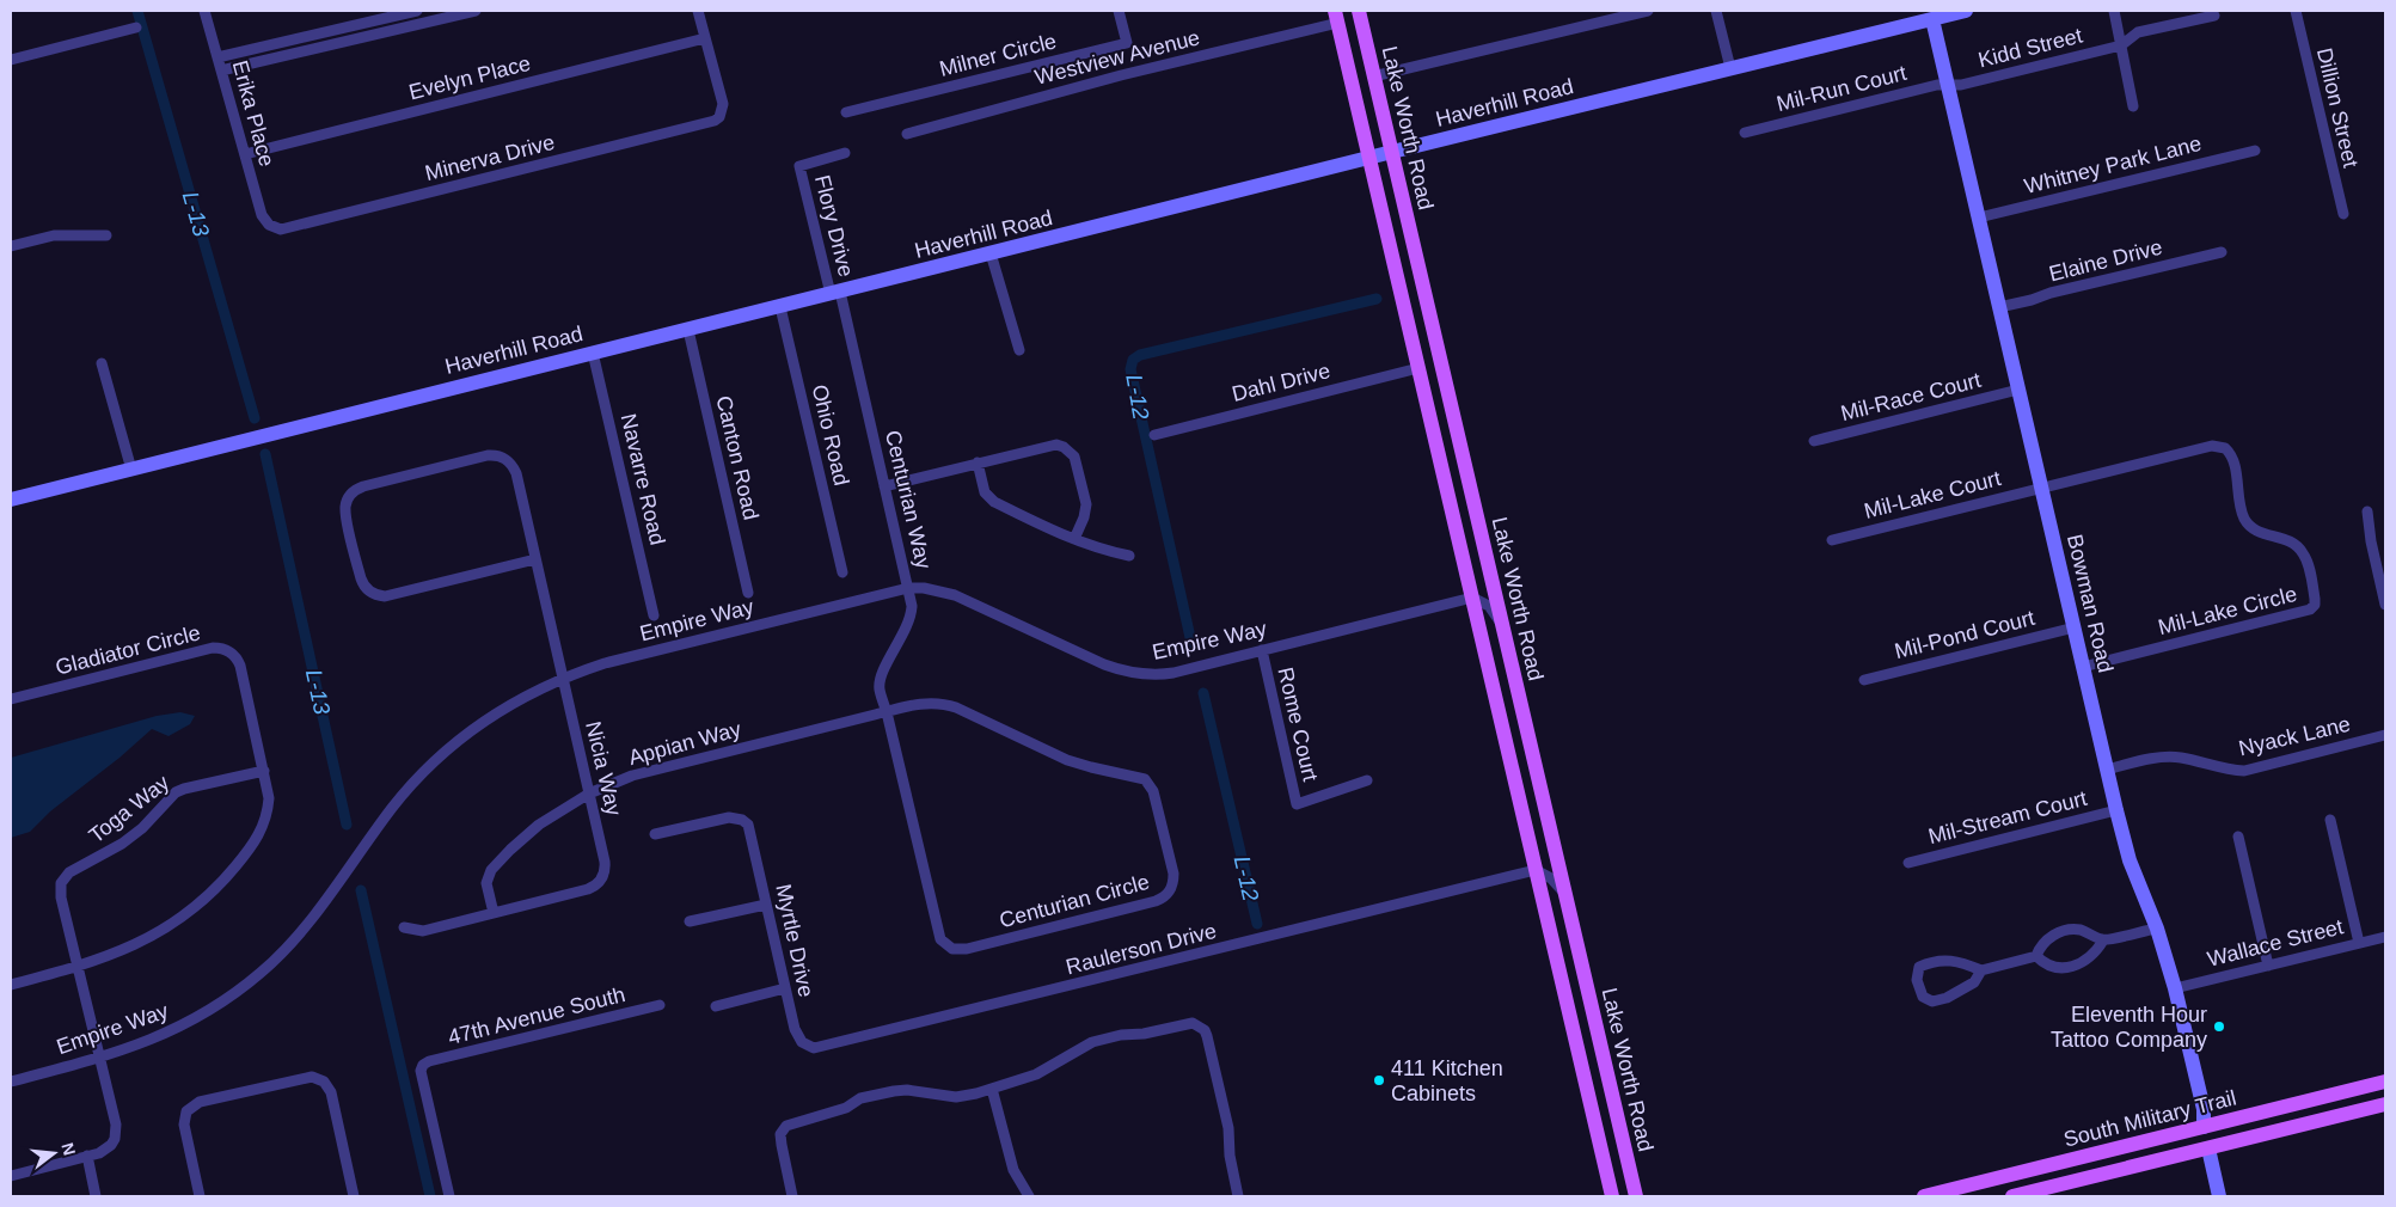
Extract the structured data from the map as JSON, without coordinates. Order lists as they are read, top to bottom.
{
  "streets": {
    "main road": ["Lake Worth Road", "South Military Trail"],
    "street": [
      "Kidd Street",
      "Milner Circle",
      "Westview Avenue",
      "Evelyn Place",
      "Mil-Run Court",
      "Haverhill Road",
      "Dillion Street",
      "Erika Place",
      "Minerva Drive",
      "Whitney Park Lane",
      "Flory Drive",
      "Elaine Drive",
      "Dahl Drive",
      "Mil-Race Court",
      "Ohio Road",
      "Canton Road",
      "Navarre Road",
      "Mil-Lake Court",
      "Centurian Way",
      "Bowman Road",
      "Mil-Lake Circle",
      "Empire Way",
      "Mil-Pond Court",
      "Gladiator Circle",
      "Rome Court",
      "Nyack Lane",
      "Appian Way",
      "Nicia Way",
      "Toga Way",
      "Mil-Stream Court",
      "Centurian Circle",
      "Myrtle Drive",
      "Wallace Street",
      "Raulerson Drive",
      "47th Avenue South"
    ]
  },
  "crossings": [
    ["Kidd Street", "Mil-Run Court"],
    ["Kidd Street", "Bowman Road"],
    ["Westview Avenue", "Lake Worth Road"],
    ["Evelyn Place", "Erika Place"],
    ["Evelyn Place", "Minerva Drive"],
    ["Mil-Run Court", "Bowman Road"],
    ["Haverhill Road", "Lake Worth Road"],
    ["Haverhill Road", "Flory Drive"],
    ["Haverhill Road", "Ohio Road"],
    ["Haverhill Road", "Canton Road"],
    ["Haverhill Road", "Navarre Road"],
    ["Haverhill Road", "Centurian Way"],
    ["Haverhill Road", "Bowman Road"],
    ["Erika Place", "Minerva Drive"],
    ["Lake Worth Road", "Dahl Drive"],
    ["Lake Worth Road", "Empire Way"],
    ["Lake Worth Road", "Raulerson Drive"],
    ["Whitney Park Lane", "Bowman Road"],
    ["Flory Drive", "Centurian Way"],
    ["Elaine Drive", "Bowman Road"],
    ["Mil-Race Court", "Bowman Road"],
    ["Mil-Lake Court", "Bowman Road"],
    ["Mil-Lake Court", "Mil-Lake Circle"],
    ["Centurian Way", "Empire Way"],
    ["Centurian Way", "Appian Way"],
    ["Centurian Way", "Centurian Circle"],
    ["Bowman Road", "Mil-Lake Circle"],
    ["Bowman Road", "Mil-Pond Court"],
    ["Bowman Road", "Nyack Lane"],
    ["Bowman Road", "Mil-Stream Court"],
    ["Bowman Road", "Wallace Street"],
    ["Bowman Road", "South Military Trail"],
    ["Empire Way", "Rome Court"],
    ["Empire Way", "Nicia Way"],
    ["Empire Way", "Toga Way"],
    ["Gladiator Circle", "Toga Way"],
    ["Appian Way", "Nicia Way"],
    ["Appian Way", "Centurian Circle"],
    ["Myrtle Drive", "Raulerson Drive"]
  ],
  "water": ["L-13", "L-12"],
  "places": ["Eleventh Hour Tattoo Company", "411 Kitchen Cabinets"],
  "north": "right"
}
